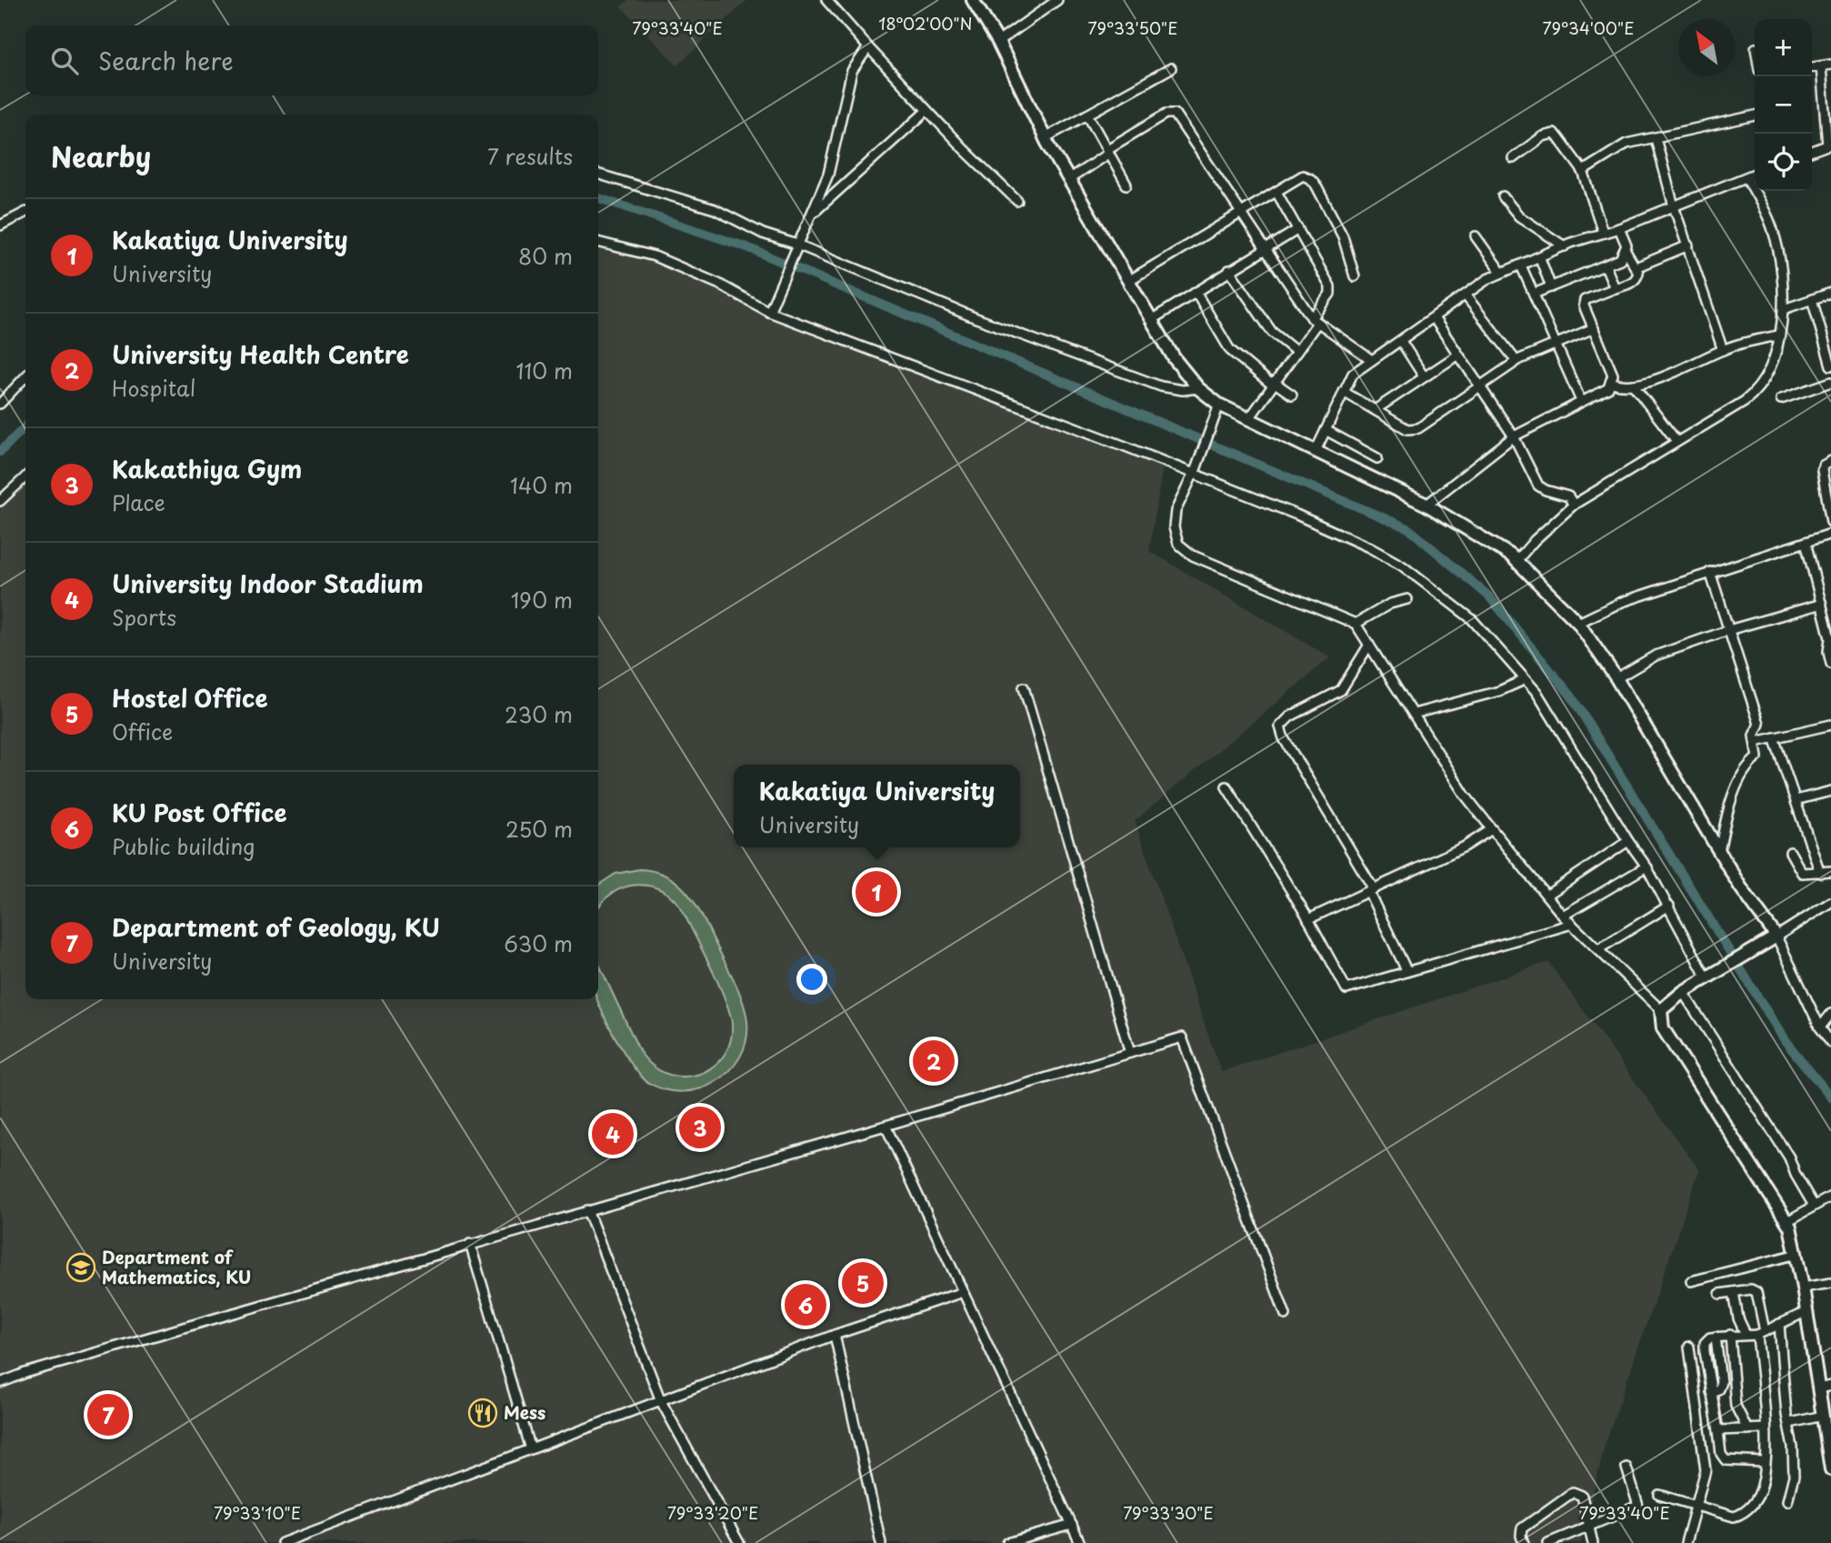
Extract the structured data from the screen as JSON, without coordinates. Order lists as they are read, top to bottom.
{
  "places": {
    "school or university": ["Department of Mathematics, KU"],
    "restaurant": ["Mess"]
  },
  "north": "top left",
  "page": {
    "map_buttons": ["+", "−"],
    "search": "Search here",
    "heading": ["Nearby", "7 results"],
    "list": [
      {
        "mark": "1",
        "name": "Kakatiya University",
        "note": "University",
        "value": "80 m"
      },
      {
        "mark": "2",
        "name": "University Health Centre",
        "note": "Hospital",
        "value": "110 m"
      },
      {
        "mark": "3",
        "name": "Kakathiya Gym",
        "note": "Place",
        "value": "140 m"
      },
      {
        "mark": "4",
        "name": "University Indoor Stadium",
        "note": "Sports",
        "value": "190 m"
      },
      {
        "mark": "5",
        "name": "Hostel Office",
        "note": "Office",
        "value": "230 m"
      },
      {
        "mark": "6",
        "name": "KU Post Office",
        "note": "Public building",
        "value": "250 m"
      },
      {
        "mark": "7",
        "name": "Department of Geology, KU",
        "note": "University",
        "value": "630 m"
      }
    ],
    "popup": ["Kakatiya University", "University"],
    "pins": [
      "1",
      "2",
      "3",
      "4",
      "5",
      "6",
      "7"
    ]
  },
  "coordinates": [
    "18°02'00\"N",
    "79°33'40\"E",
    "79°33'50\"E",
    "79°34'00\"E",
    "79°33'10\"E",
    "79°33'20\"E",
    "79°33'30\"E"
  ]
}
